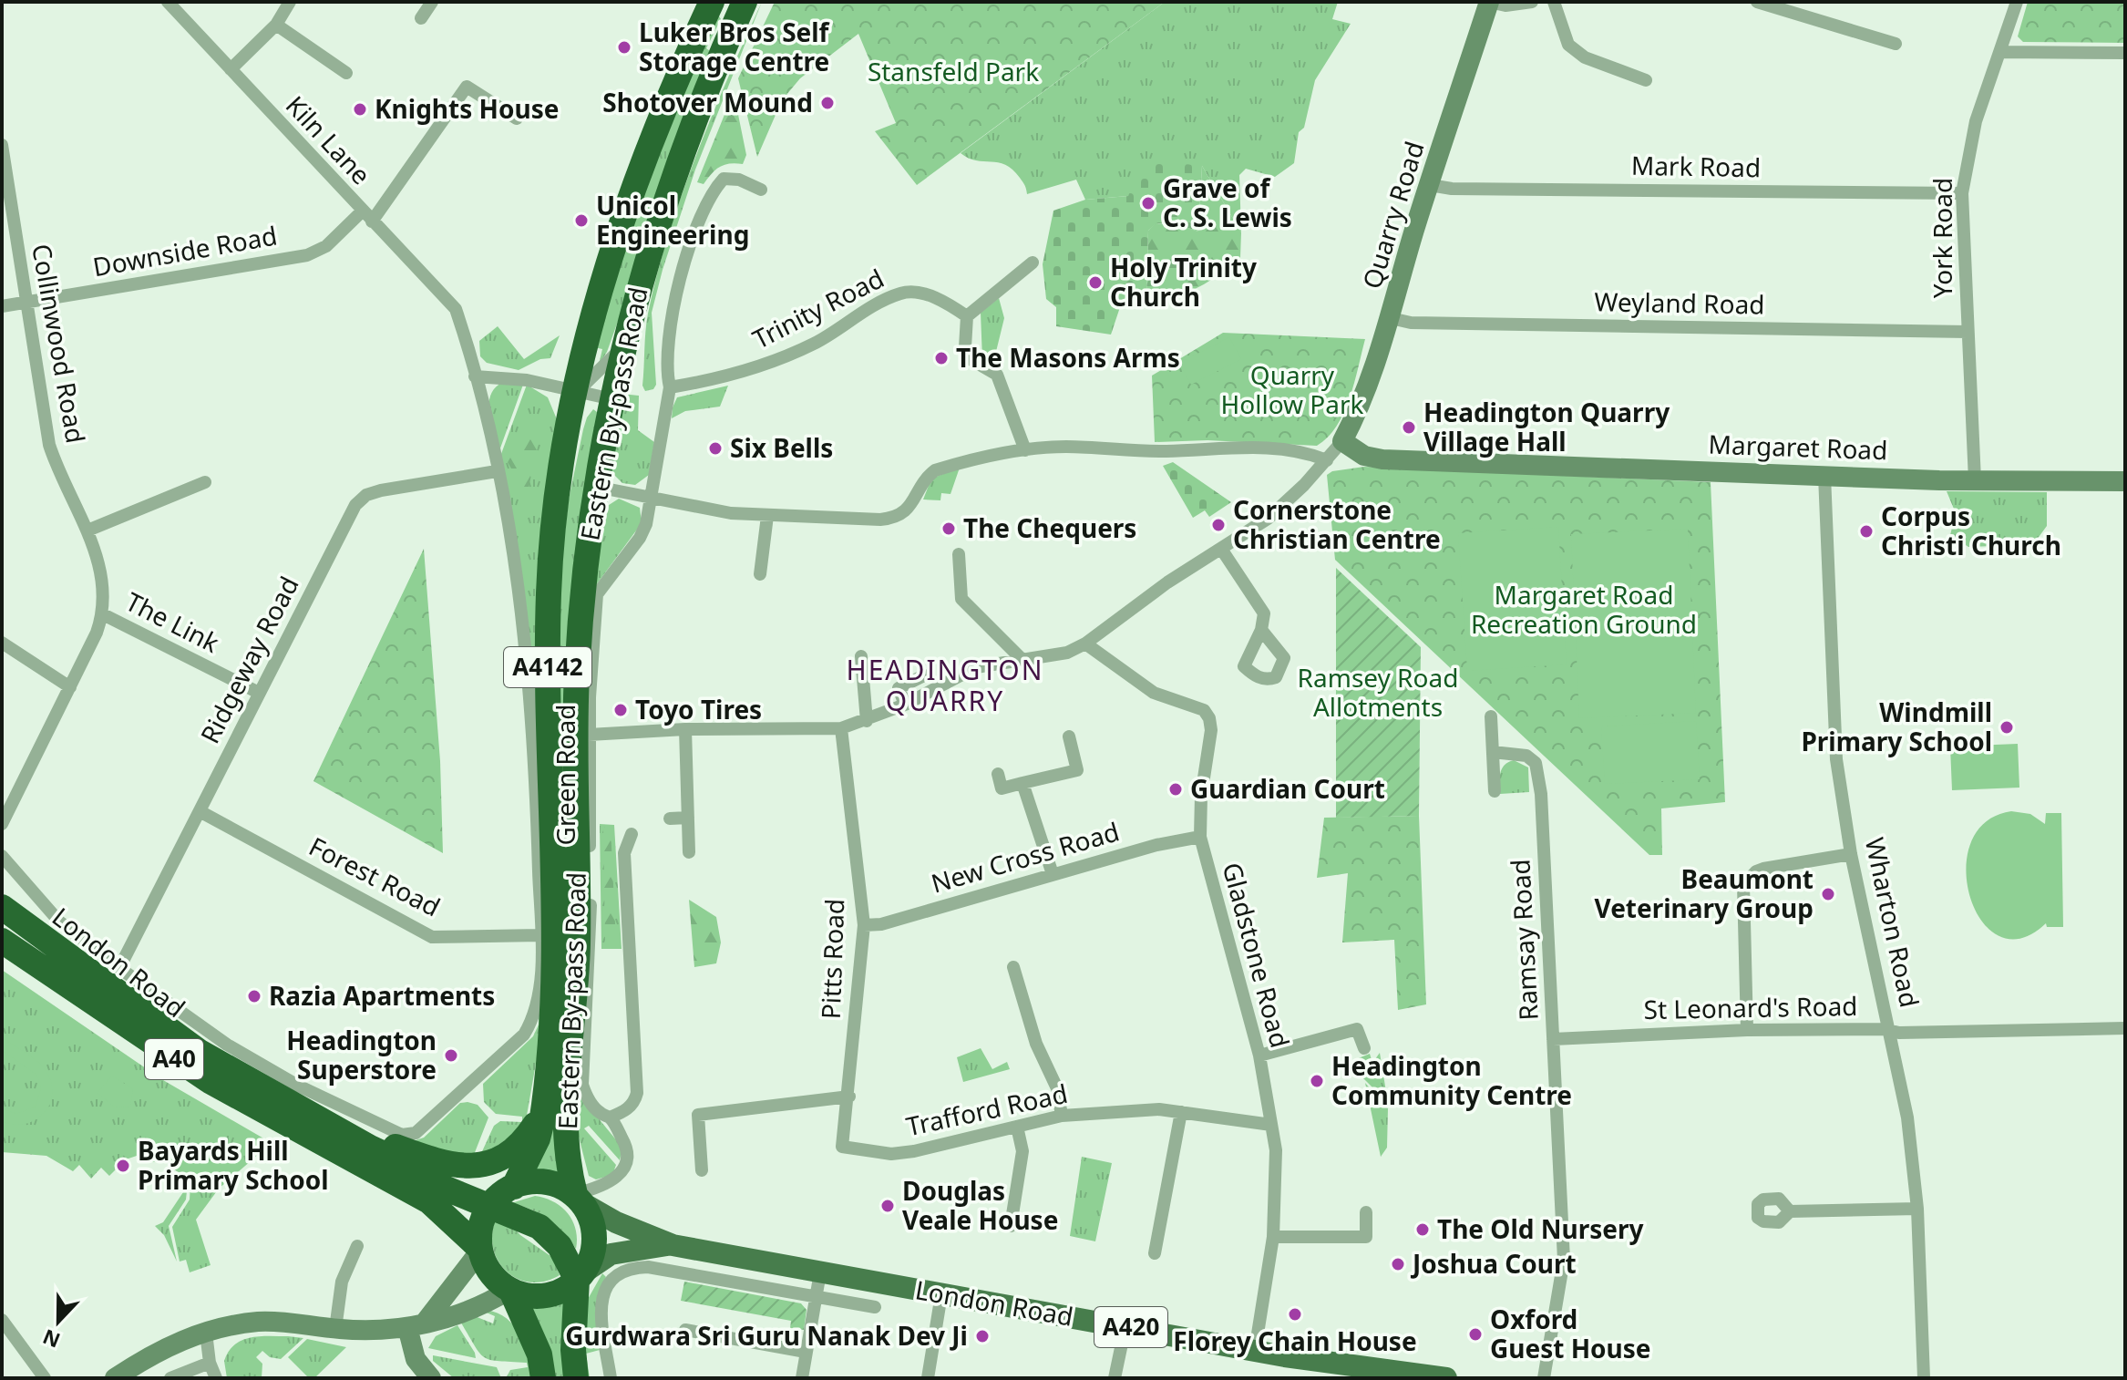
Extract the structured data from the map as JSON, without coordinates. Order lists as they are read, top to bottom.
{
  "streets": {
    "highway": [
      "Eastern By-pass Road",
      "A4142",
      "London Road",
      "A40"
    ],
    "main road": ["A420"],
    "street": [
      "Kiln Lane",
      "Mark Road",
      "Quarry Road",
      "York Road",
      "Downside Road",
      "Weyland Road",
      "Trinity Road",
      "Collinwood Road",
      "Margaret Road",
      "The Link",
      "Ridgeway Road",
      "Green Road",
      "New Cross Road",
      "Forest Road",
      "Wharton Road",
      "Ramsay Road",
      "Gladstone Road",
      "Pitts Road",
      "St Leonard's Road",
      "Trafford Road"
    ]
  },
  "crossings": [
    ["Kiln Lane", "Downside Road"],
    ["Kiln Lane", "Green Road"],
    ["Mark Road", "Quarry Road"],
    ["Mark Road", "York Road"],
    ["Quarry Road", "Weyland Road"],
    ["Quarry Road", "Margaret Road"],
    ["York Road", "Weyland Road"],
    ["York Road", "Margaret Road"],
    ["Downside Road", "Collinwood Road"],
    ["Collinwood Road", "The Link"],
    ["Eastern By-pass Road", "Green Road"],
    ["Eastern By-pass Road", "London Road"],
    ["Margaret Road", "Wharton Road"],
    ["The Link", "Ridgeway Road"],
    ["Ridgeway Road", "Green Road"],
    ["Ridgeway Road", "Forest Road"],
    ["Ridgeway Road", "London Road"],
    ["Green Road", "Forest Road"],
    ["Green Road", "London Road"],
    ["New Cross Road", "Gladstone Road"],
    ["New Cross Road", "Pitts Road"],
    ["Wharton Road", "St Leonard's Road"],
    ["Ramsay Road", "St Leonard's Road"],
    ["Gladstone Road", "London Road"],
    ["Gladstone Road", "Trafford Road"],
    ["Pitts Road", "Trafford Road"]
  ],
  "districts": ["HEADINGTON QUARRY"],
  "parks": [
    "Stansfeld Park",
    "Quarry Hollow Park",
    "Margaret Road Recreation Ground",
    "Ramsey Road Allotments"
  ],
  "places": [
    "Luker Bros Self Storage Centre",
    "Shotover Mound",
    "Knights House",
    "Grave of C. S. Lewis",
    "Unicol Engineering",
    "Holy Trinity Church",
    "The Masons Arms",
    "Headington Quarry Village Hall",
    "Six Bells",
    "Cornerstone Christian Centre",
    "The Chequers",
    "Corpus Christi Church",
    "Toyo Tires",
    "Windmill Primary School",
    "Guardian Court",
    "Beaumont Veterinary Group",
    "Razia Apartments",
    "Headington Superstore",
    "Headington Community Centre",
    "Bayards Hill Primary School",
    "Douglas Veale House",
    "The Old Nursery",
    "Joshua Court",
    "Florey Chain House",
    "Oxford Guest House",
    "Gurdwara Sri Guru Nanak Dev Ji"
  ],
  "north": "bottom"
}
